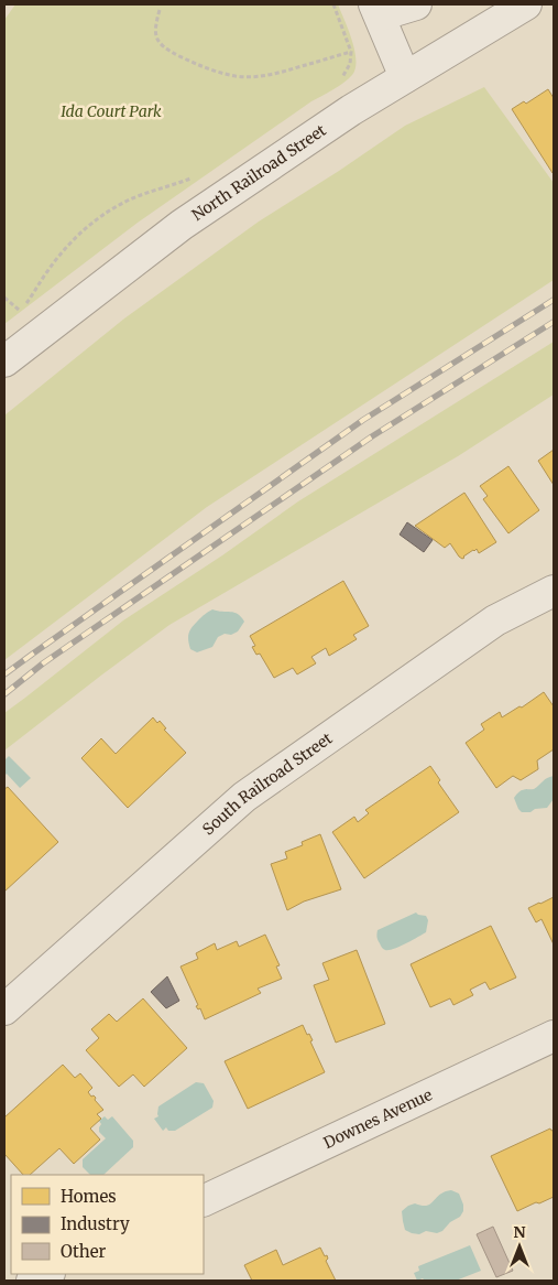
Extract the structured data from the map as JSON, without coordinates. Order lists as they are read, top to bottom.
{
  "streets": {
    "street": ["North Railroad Street", "South Railroad Street", "Downes Avenue"]
  },
  "parks": ["Ida Court Park"],
  "legend": ["Homes", "Industry", "Other"],
  "north": "top"
}
